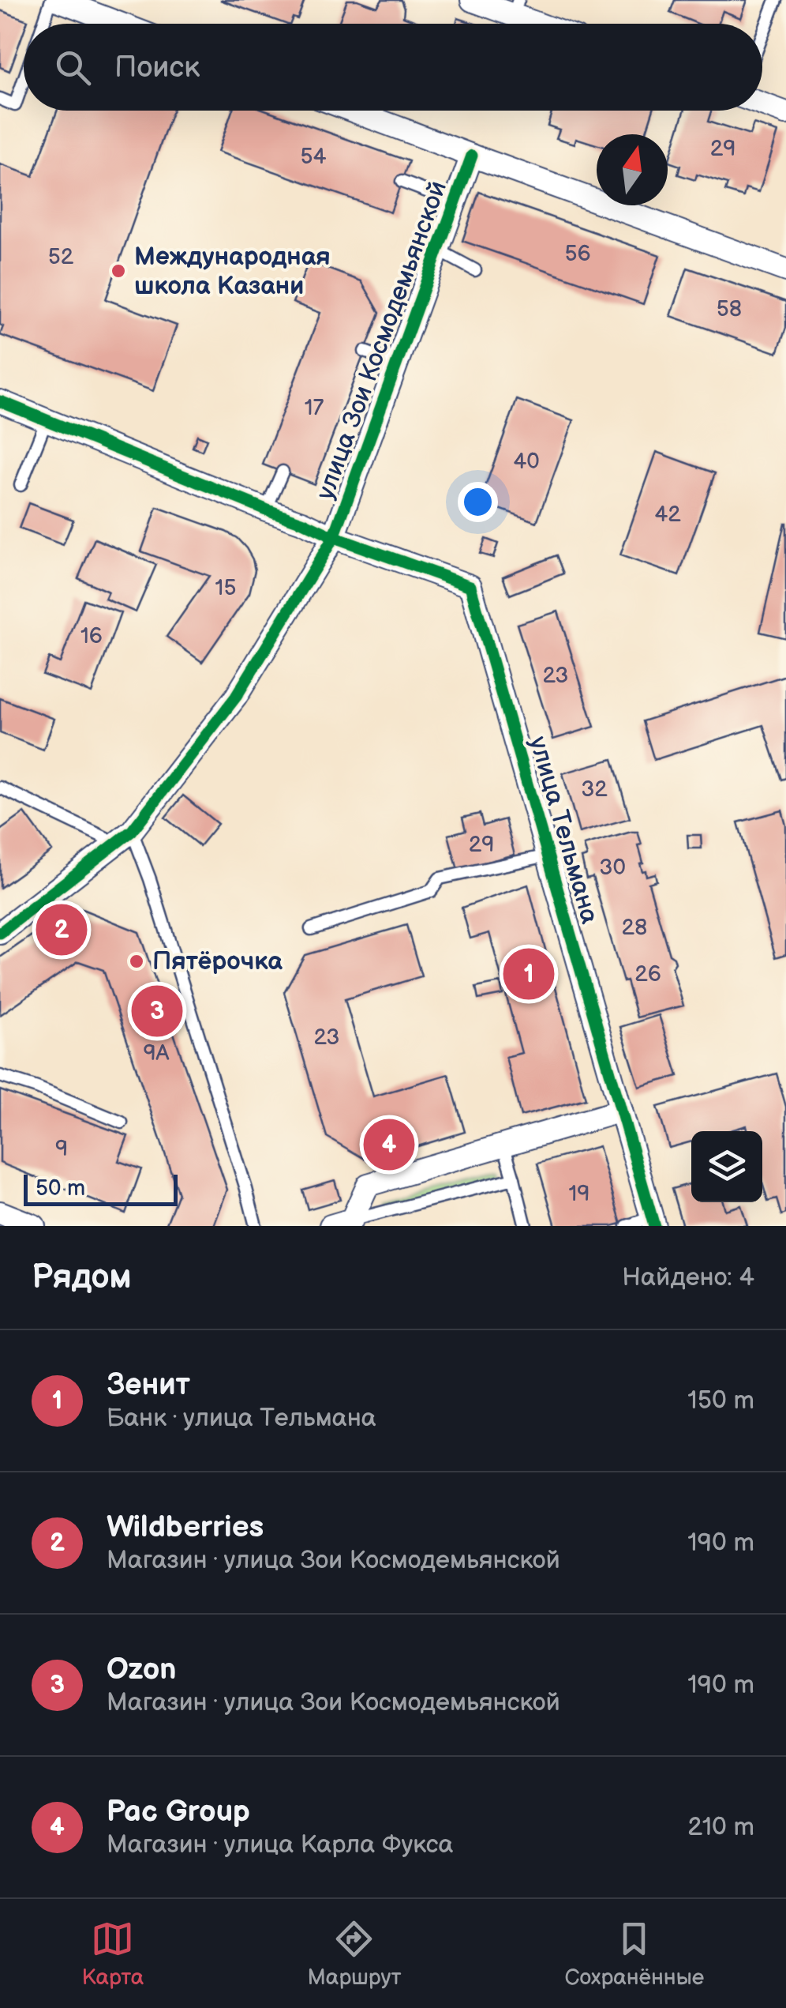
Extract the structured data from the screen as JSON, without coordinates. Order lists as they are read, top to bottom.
{
  "streets": {
    "street": ["улица Зои Космодемьянской", "улица Тельмана"]
  },
  "crossings": [
    ["улица Зои Космодемьянской", "улица Тельмана"]
  ],
  "places": ["Международная школа Казани", "Пятёрочка"],
  "house_numbers": [
    "29",
    "54",
    "56",
    "52",
    "58",
    "17",
    "40",
    "42",
    "15",
    "16",
    "23",
    "32",
    "29",
    "30",
    "28",
    "26",
    "23",
    "9А",
    "9",
    "19"
  ],
  "scale_bar": "50 m",
  "north": "top",
  "page": {
    "search": "Поиск",
    "pins": [
      "2",
      "1",
      "3",
      "4"
    ],
    "scale": "50 m",
    "heading": ["Рядом", "Найдено: 4"],
    "list": [
      {
        "mark": "1",
        "name": "Зенит",
        "note": "Банк · улица Тельмана",
        "value": "150 m"
      },
      {
        "mark": "2",
        "name": "Wildberries",
        "note": "Магазин · улица Зои Космодемьянской",
        "value": "190 m"
      },
      {
        "mark": "3",
        "name": "Ozon",
        "note": "Магазин · улица Зои Космодемьянской",
        "value": "190 m"
      },
      {
        "mark": "4",
        "name": "Pac Group",
        "note": "Магазин · улица Карла Фукса",
        "value": "210 m"
      }
    ],
    "nav": ["Карта", "Маршрут", "Сохранённые"]
  }
}
